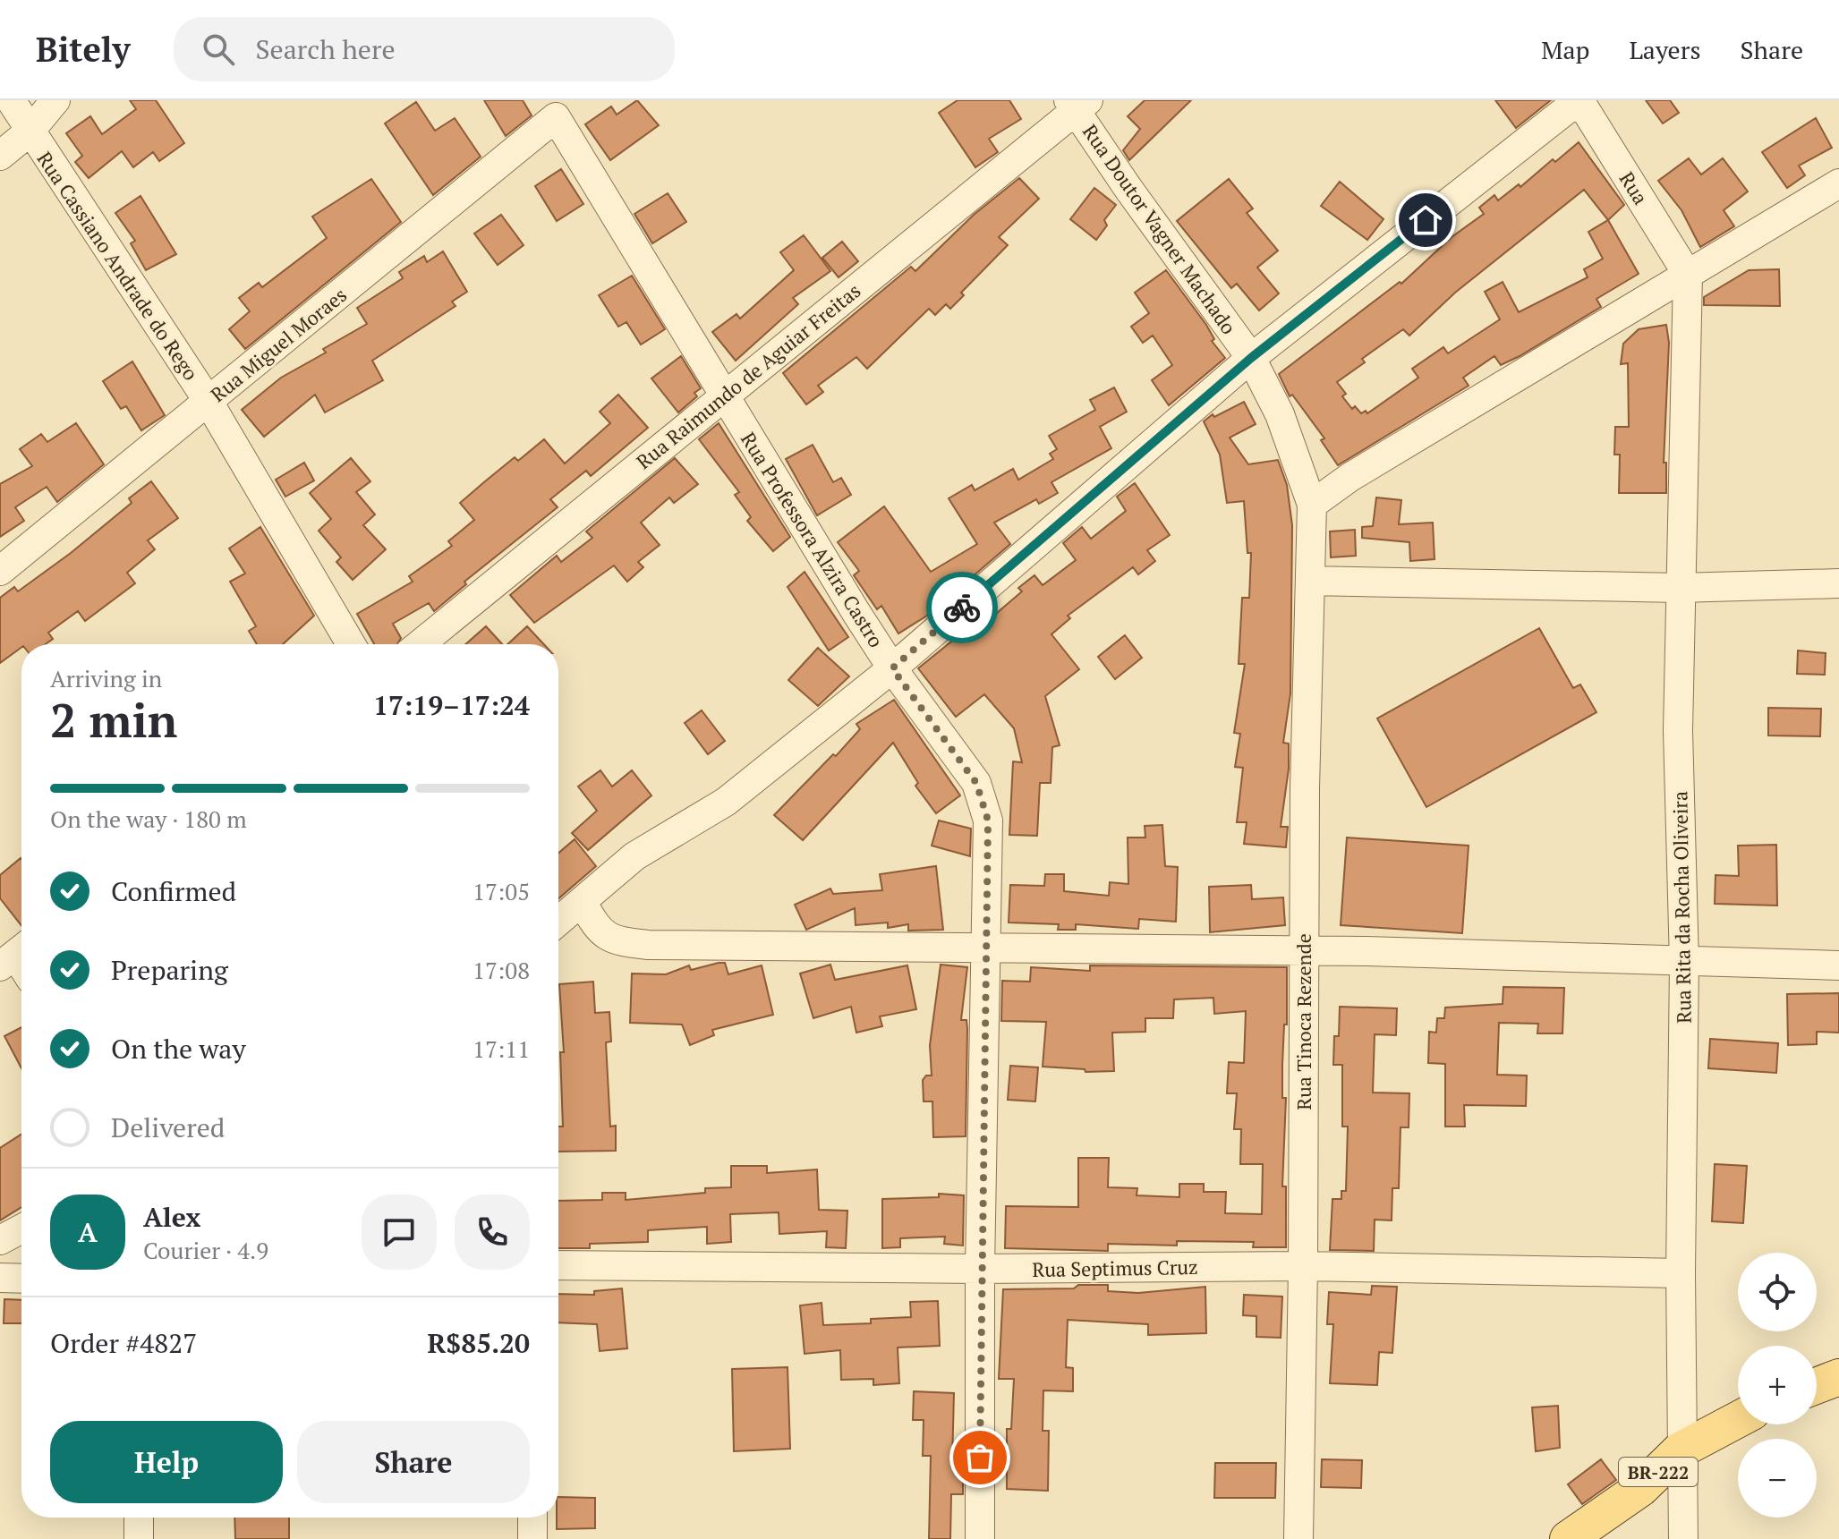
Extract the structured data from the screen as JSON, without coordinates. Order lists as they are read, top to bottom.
{
  "streets": {
    "main road": ["BR-222"],
    "street": [
      "Rua",
      "Rua Doutor Vagner Machado",
      "Rua Cassiano Andrade do Rego",
      "Rua Miguel Moraes",
      "Rua Raimundo de Aguiar Freitas",
      "Rua Professora Alzira Castro",
      "Rua Rita da Rocha Oliveira",
      "Rua Tinoca Rezende",
      "Rua Septimus Cruz"
    ]
  },
  "crossings": [
    ["Rua", "Rua Rita da Rocha Oliveira"],
    ["Rua Doutor Vagner Machado", "Rua Raimundo de Aguiar Freitas"],
    ["Rua Doutor Vagner Machado", "Rua Tinoca Rezende"],
    ["Rua Cassiano Andrade do Rego", "Rua Miguel Moraes"],
    ["Rua Miguel Moraes", "Rua Professora Alzira Castro"],
    ["Rua Raimundo de Aguiar Freitas", "Rua Professora Alzira Castro"],
    ["Rua Professora Alzira Castro", "Rua Septimus Cruz"],
    ["Rua Rita da Rocha Oliveira", "Rua Septimus Cruz"],
    ["Rua Rita da Rocha Oliveira", "BR-222"],
    ["Rua Tinoca Rezende", "Rua Septimus Cruz"]
  ],
  "page": {
    "header": "Bitely",
    "search": "Search here",
    "nav": ["Map", "Layers", "Share"],
    "heading": ["2 min", "Arriving in", "17:19–17:24"],
    "panel": [
      "Alex",
      "Courier · 4.9",
      "Order #4827",
      "R$85.20"
    ],
    "bar": "On the way · 180 m",
    "list": [
      ["Confirmed", "17:05"],
      ["Preparing", "17:08"],
      ["On the way", "17:11"],
      "Delivered"
    ],
    "round": "A",
    "map_buttons": ["+", "−"],
    "buttons": ["Help", "Share"]
  }
}
